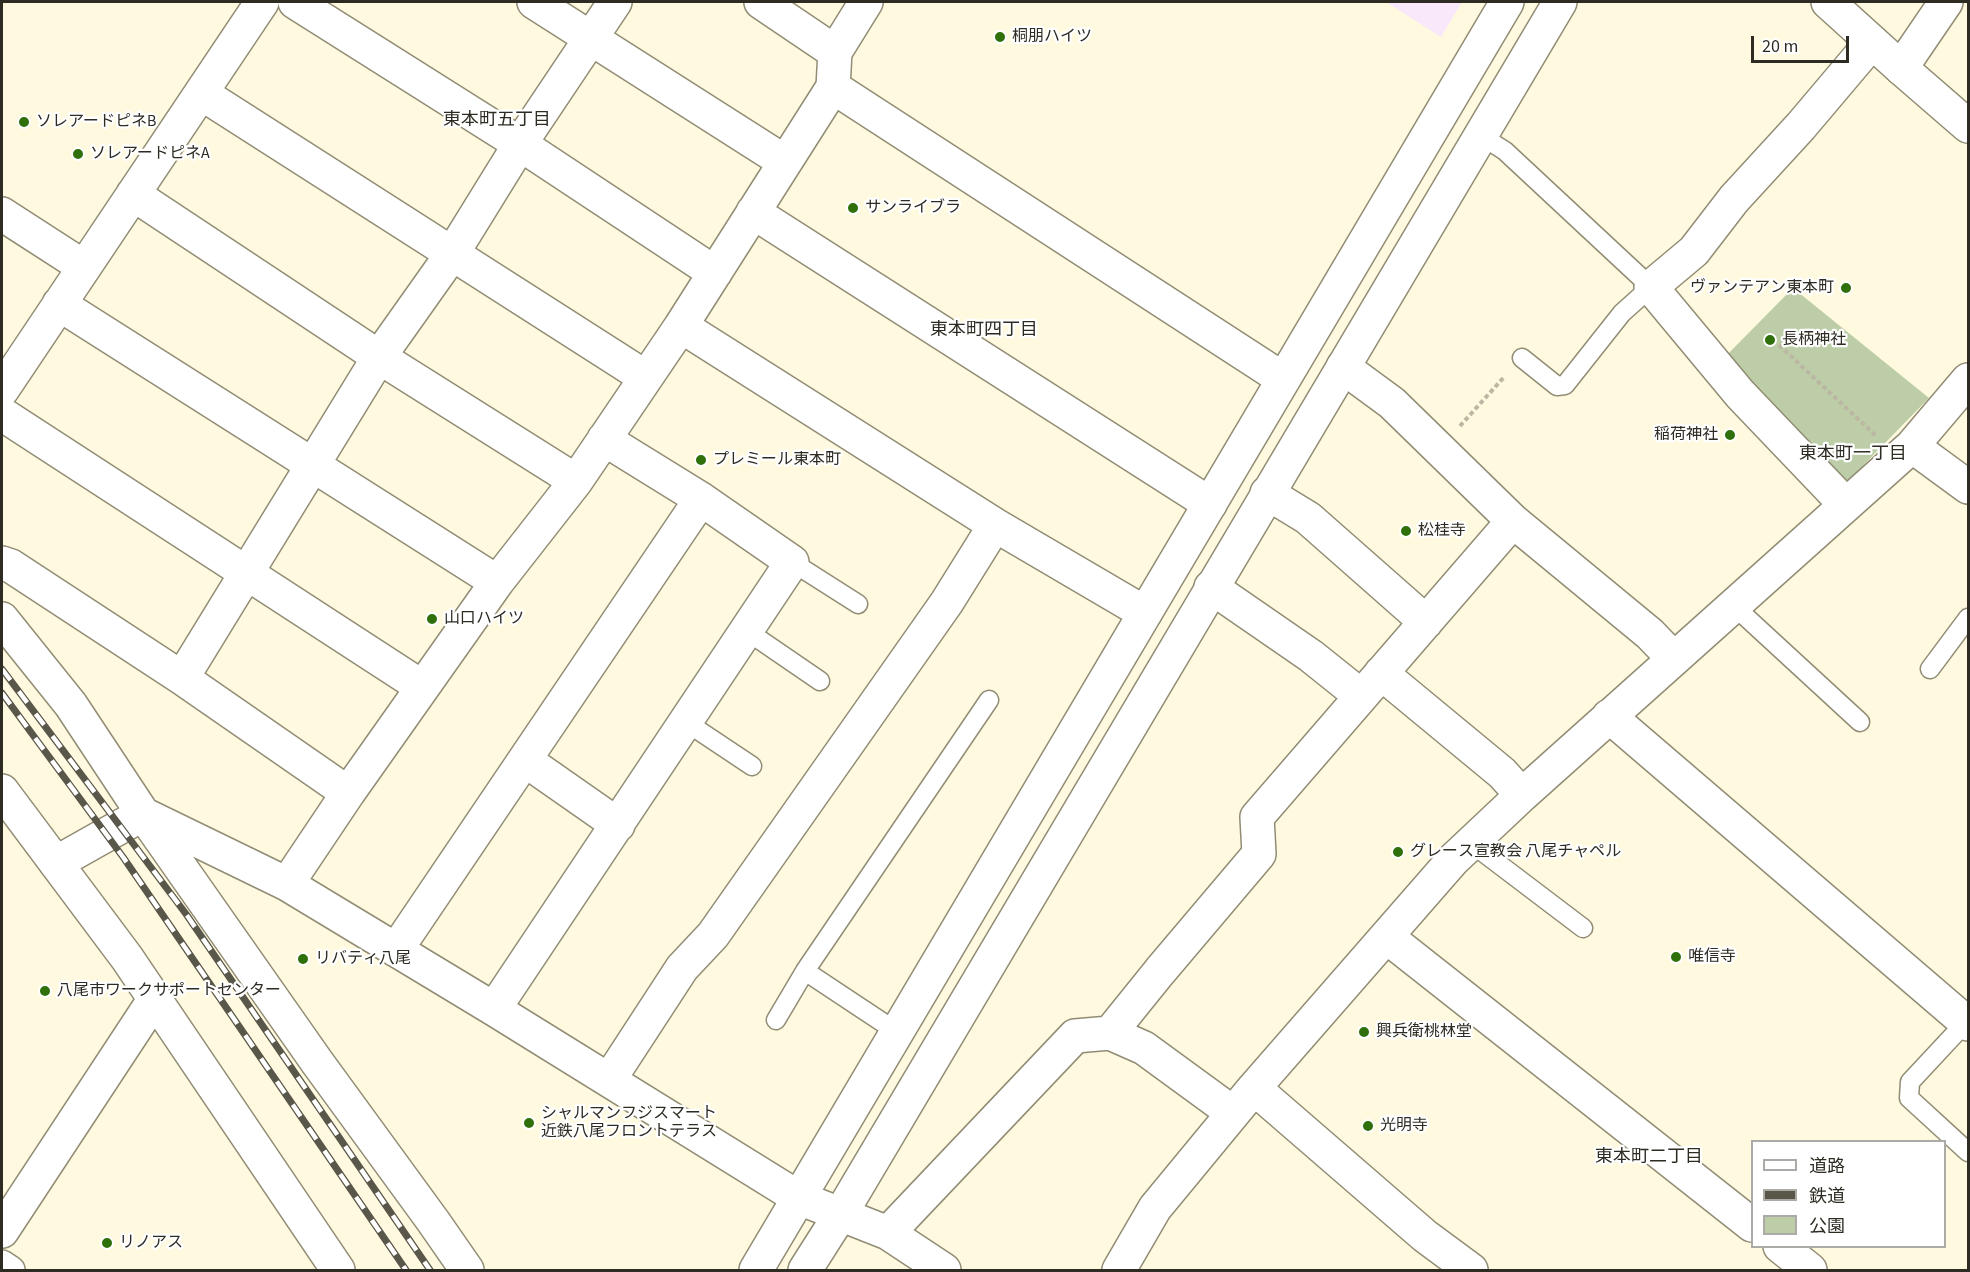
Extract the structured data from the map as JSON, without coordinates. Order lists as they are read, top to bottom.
{
  "districts": [
    "東本町五丁目",
    "東本町四丁目",
    "東本町一丁目",
    "東本町二丁目"
  ],
  "places": [
    "桐朋ハイツ",
    "ソレアードピネB",
    "ソレアードピネA",
    "サンライブラ",
    "ヴァンテアン東本町",
    "長柄神社",
    "稲荷神社",
    "プレミール東本町",
    "松桂寺",
    "山口ハイツ",
    "グレース宣教会 八尾チャペル",
    "唯信寺",
    "リバティ八尾",
    "八尾市ワークサポートセンター",
    "興兵衛桃林堂",
    "シャルマンフジスマート 近鉄八尾フロントテラス",
    "光明寺",
    "リノアス"
  ],
  "legend": ["道路", "鉄道", "公園"],
  "scale_bar": "20 m"
}
